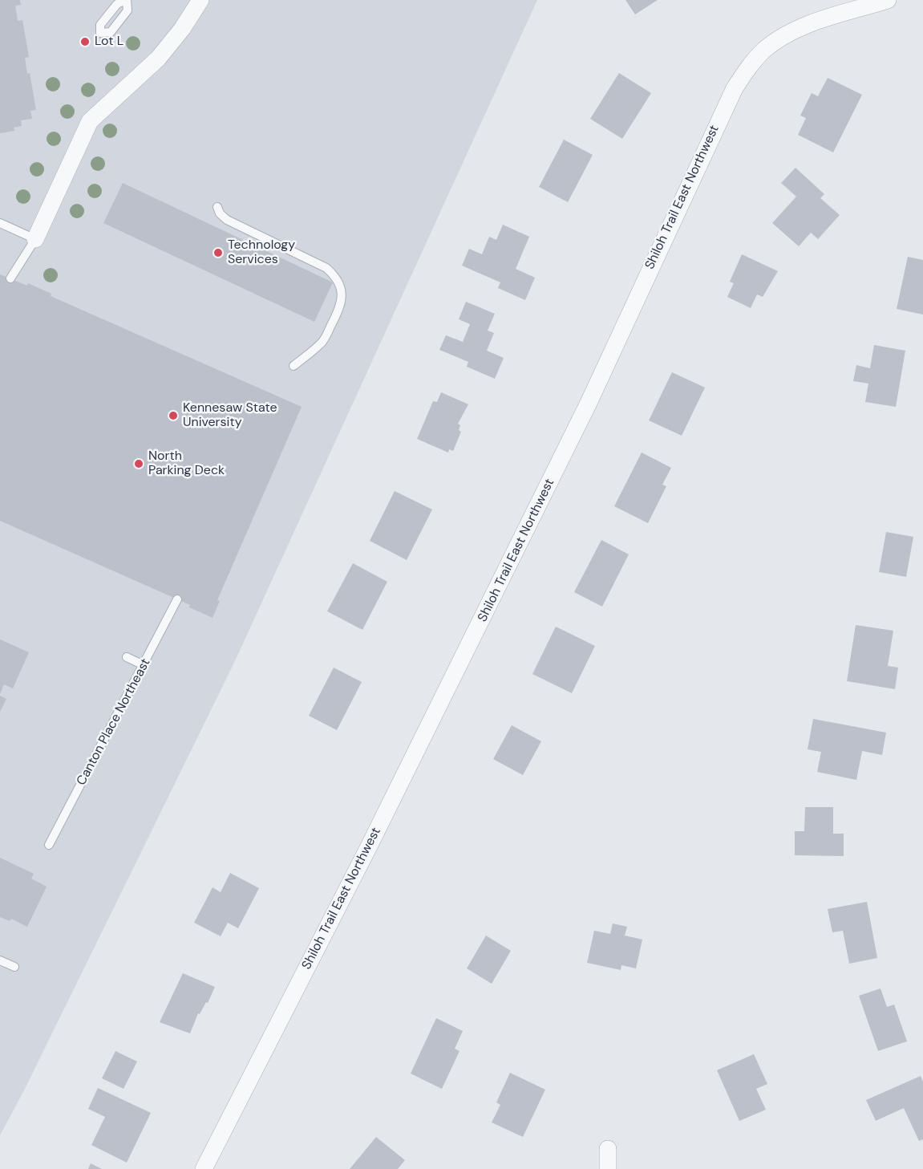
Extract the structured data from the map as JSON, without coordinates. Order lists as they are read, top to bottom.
{
  "streets": {
    "street": ["Shiloh Trail East Northwest"],
    "lane": ["Canton Place Northeast"]
  },
  "places": [
    "Lot L",
    "Technology Services",
    "Kennesaw State University",
    "North Parking Deck"
  ]
}
